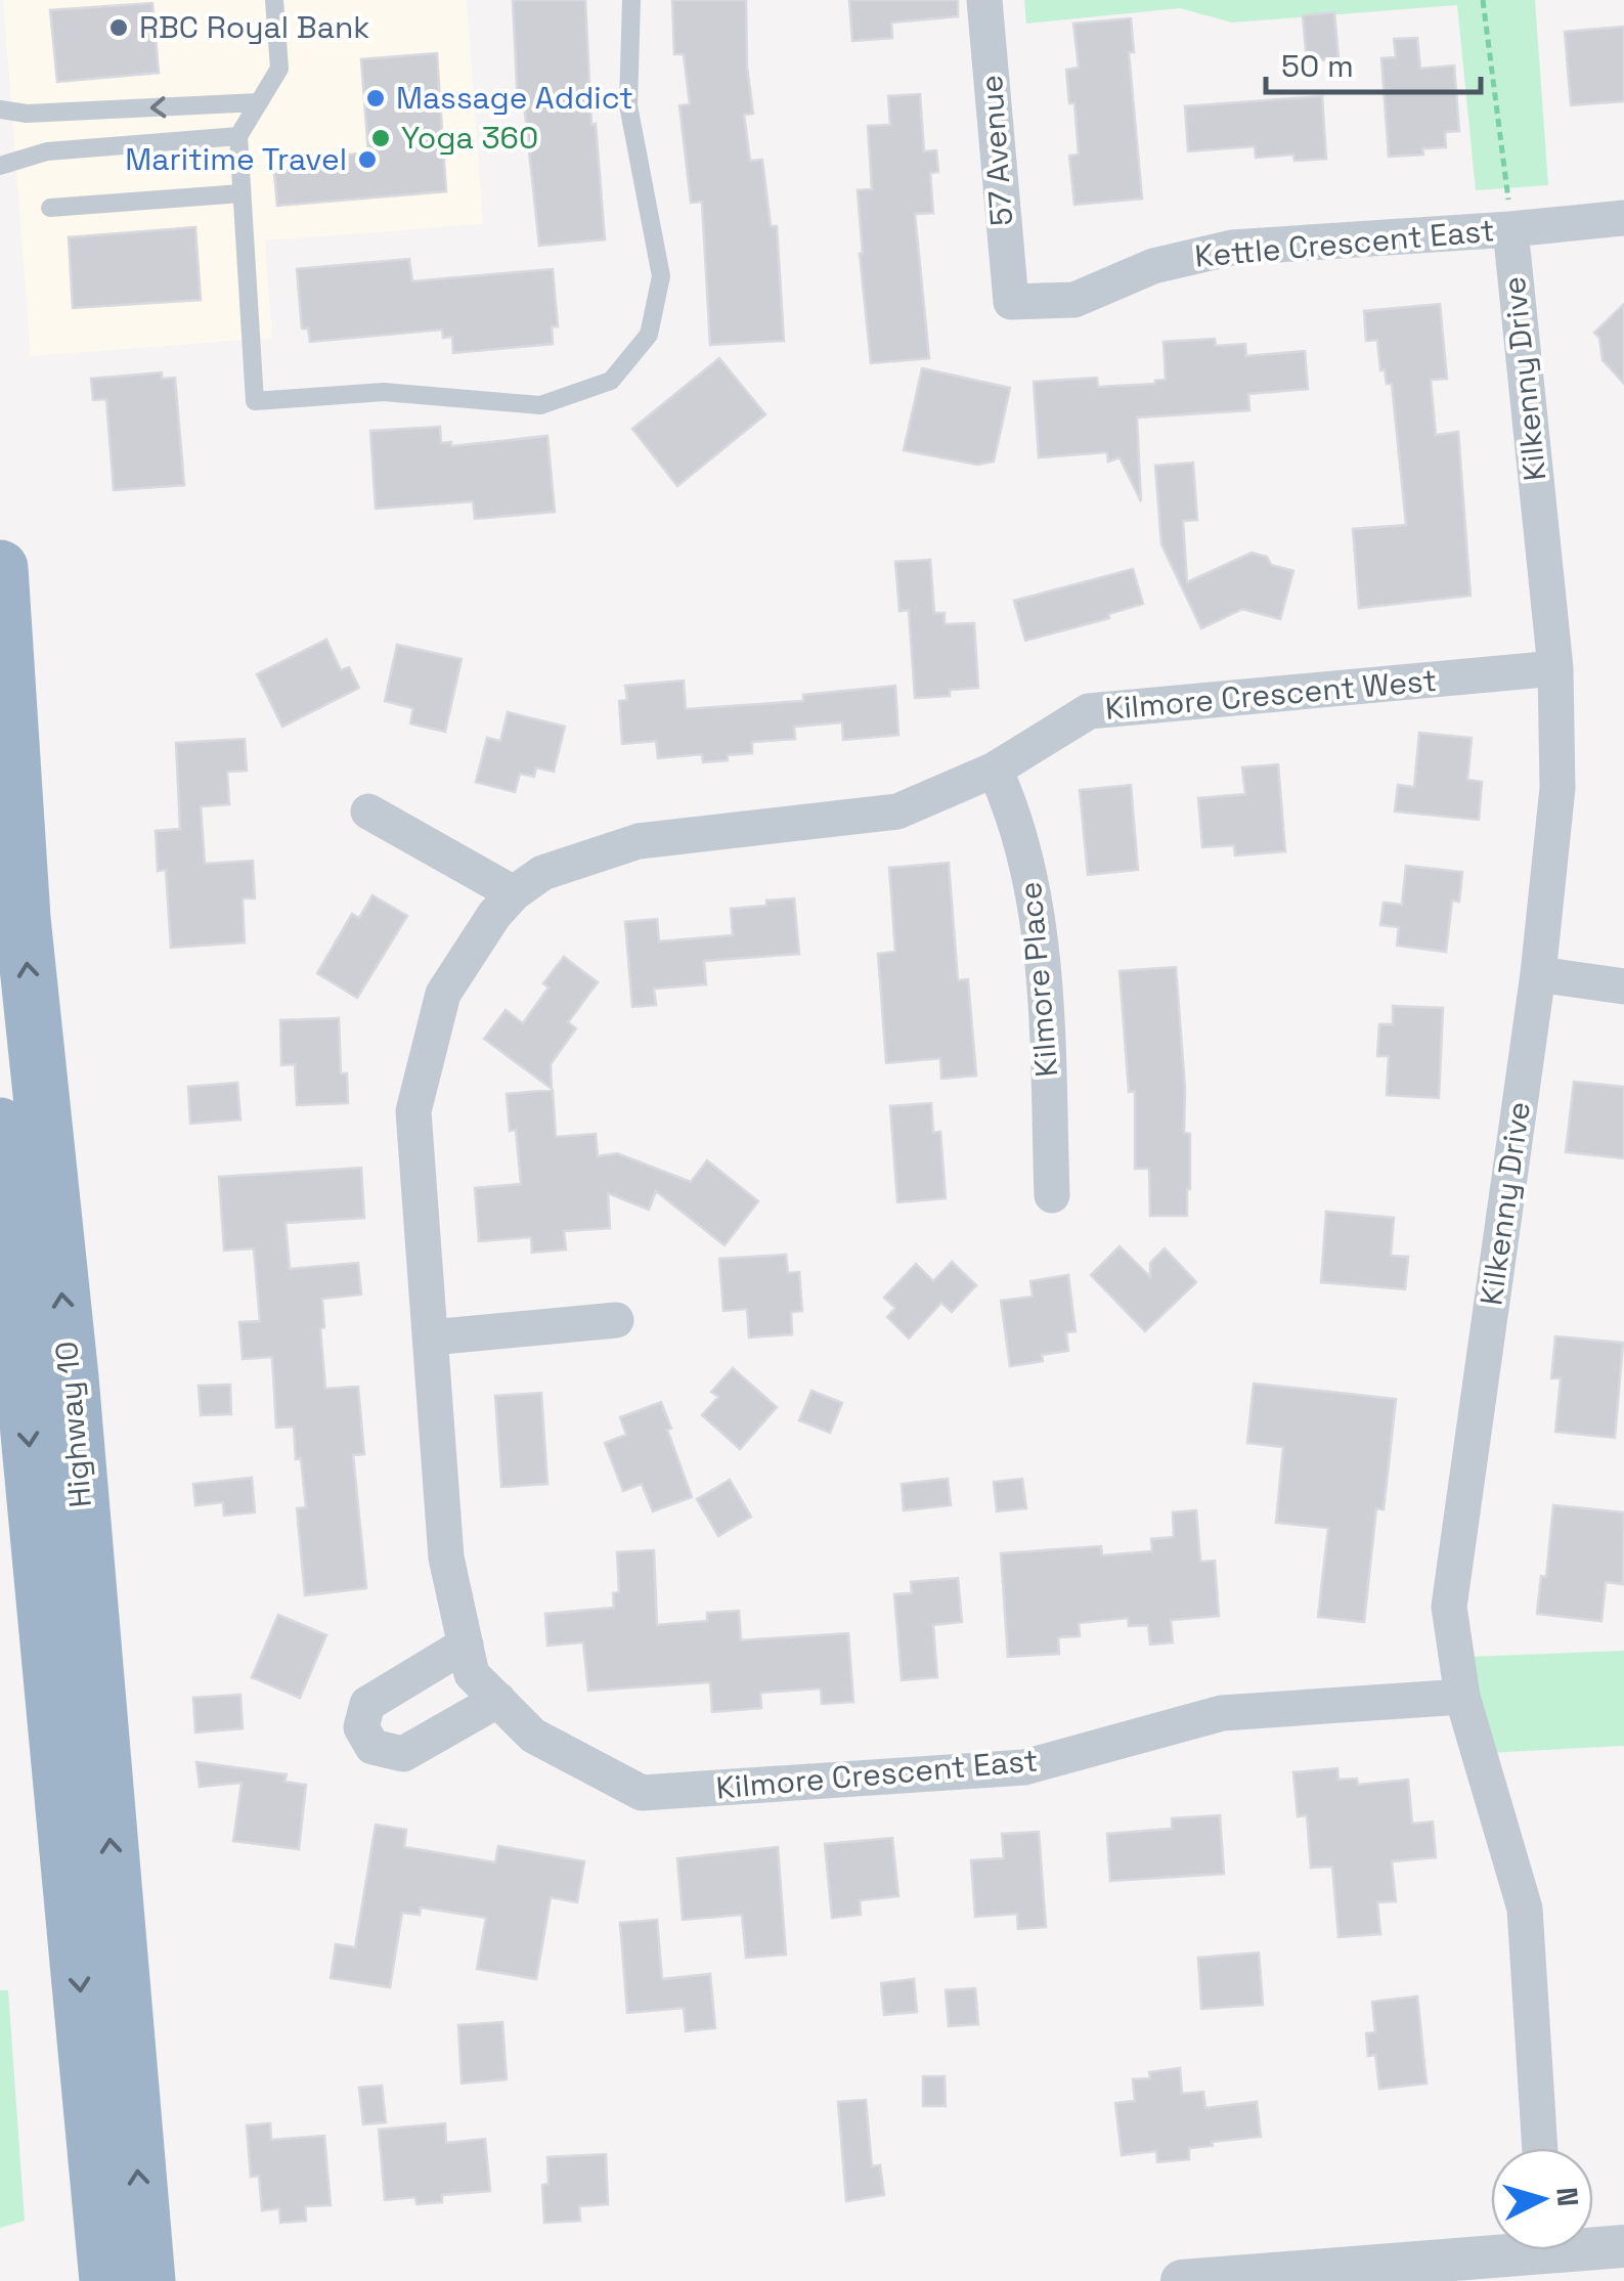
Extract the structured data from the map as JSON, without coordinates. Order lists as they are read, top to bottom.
{
  "streets": {
    "highway": ["Highway 10"],
    "street": [
      "57 Avenue",
      "Kettle Crescent East",
      "Kilkenny Drive",
      "Kilmore Crescent West",
      "Kilmore Place",
      "Kilmore Crescent East"
    ]
  },
  "crossings": [
    ["57 Avenue", "Kettle Crescent East"],
    ["Kettle Crescent East", "Kilkenny Drive"],
    ["Kilkenny Drive", "Kilmore Crescent West"],
    ["Kilkenny Drive", "Kilmore Crescent East"],
    ["Kilmore Crescent West", "Kilmore Place"],
    ["Kilmore Crescent West", "Kilmore Crescent East"]
  ],
  "places": [
    "RBC Royal Bank",
    "Massage Addict",
    "Yoga 360",
    "Maritime Travel"
  ],
  "scale_bar": "50 m",
  "north": "right"
}
